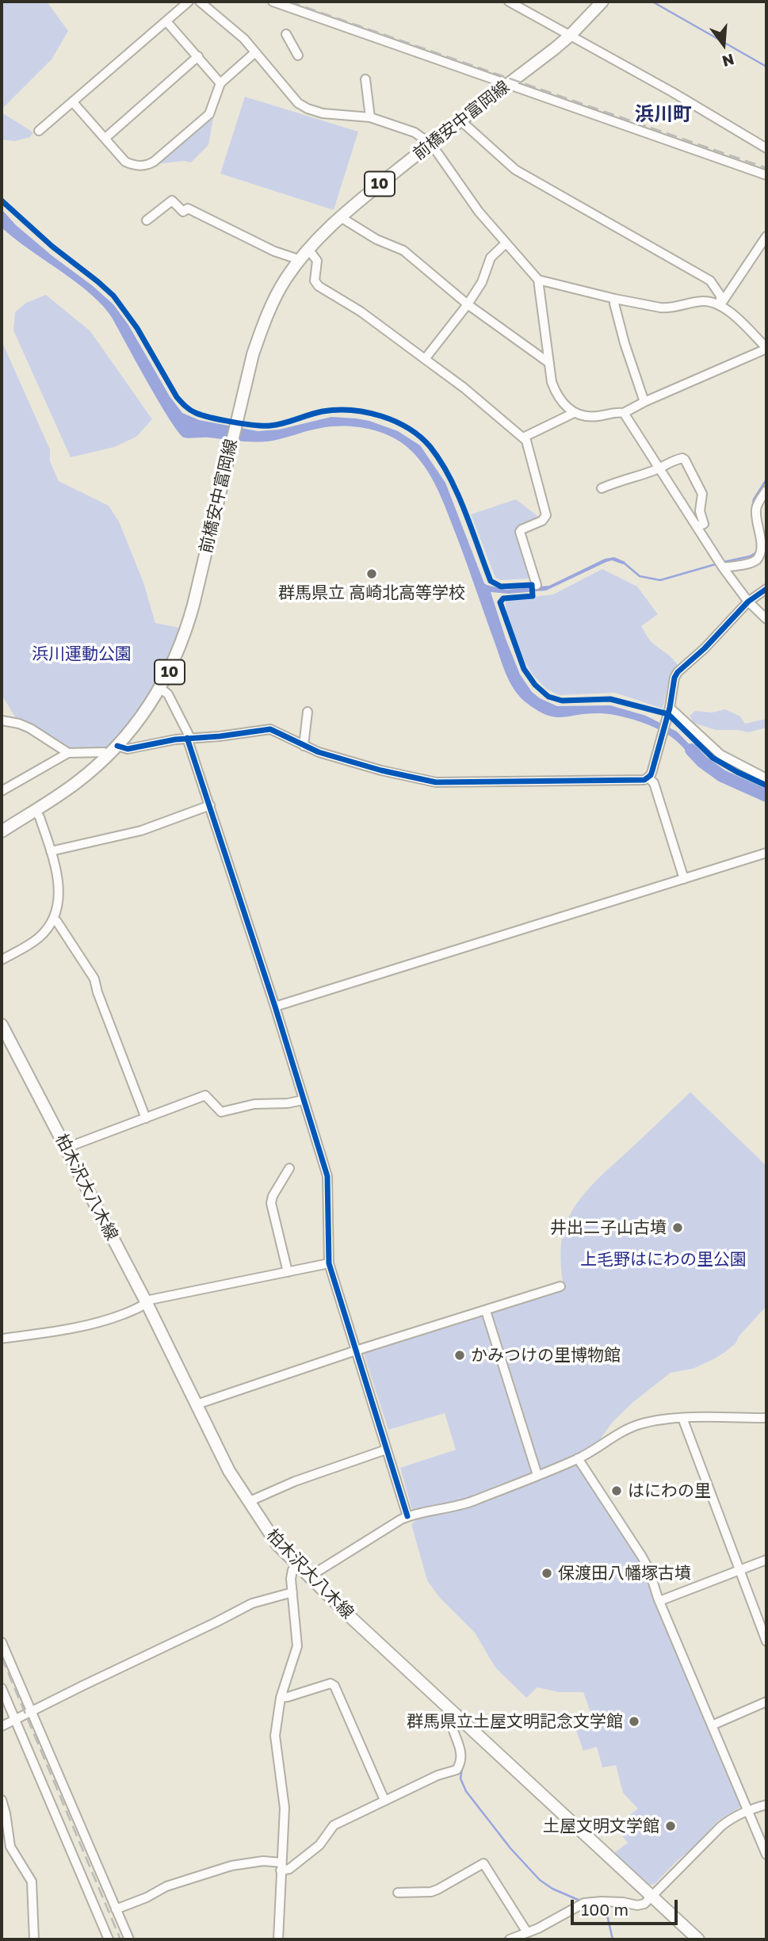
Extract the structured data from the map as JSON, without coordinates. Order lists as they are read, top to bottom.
{
  "streets": {
    "main road": ["前橋安中富岡線", "10", "柏木沢大八木線"]
  },
  "districts": ["浜川町"],
  "parks": ["浜川運動公園", "上毛野はにわの里公園"],
  "places": [
    "群馬県立 高崎北高等学校",
    "井出二子山古墳",
    "かみつけの里博物館",
    "はにわの里",
    "保渡田八幡塚古墳",
    "群馬県立土屋文明記念文学館",
    "土屋文明文学館"
  ],
  "scale_bar": "100 m",
  "north": "bottom"
}
